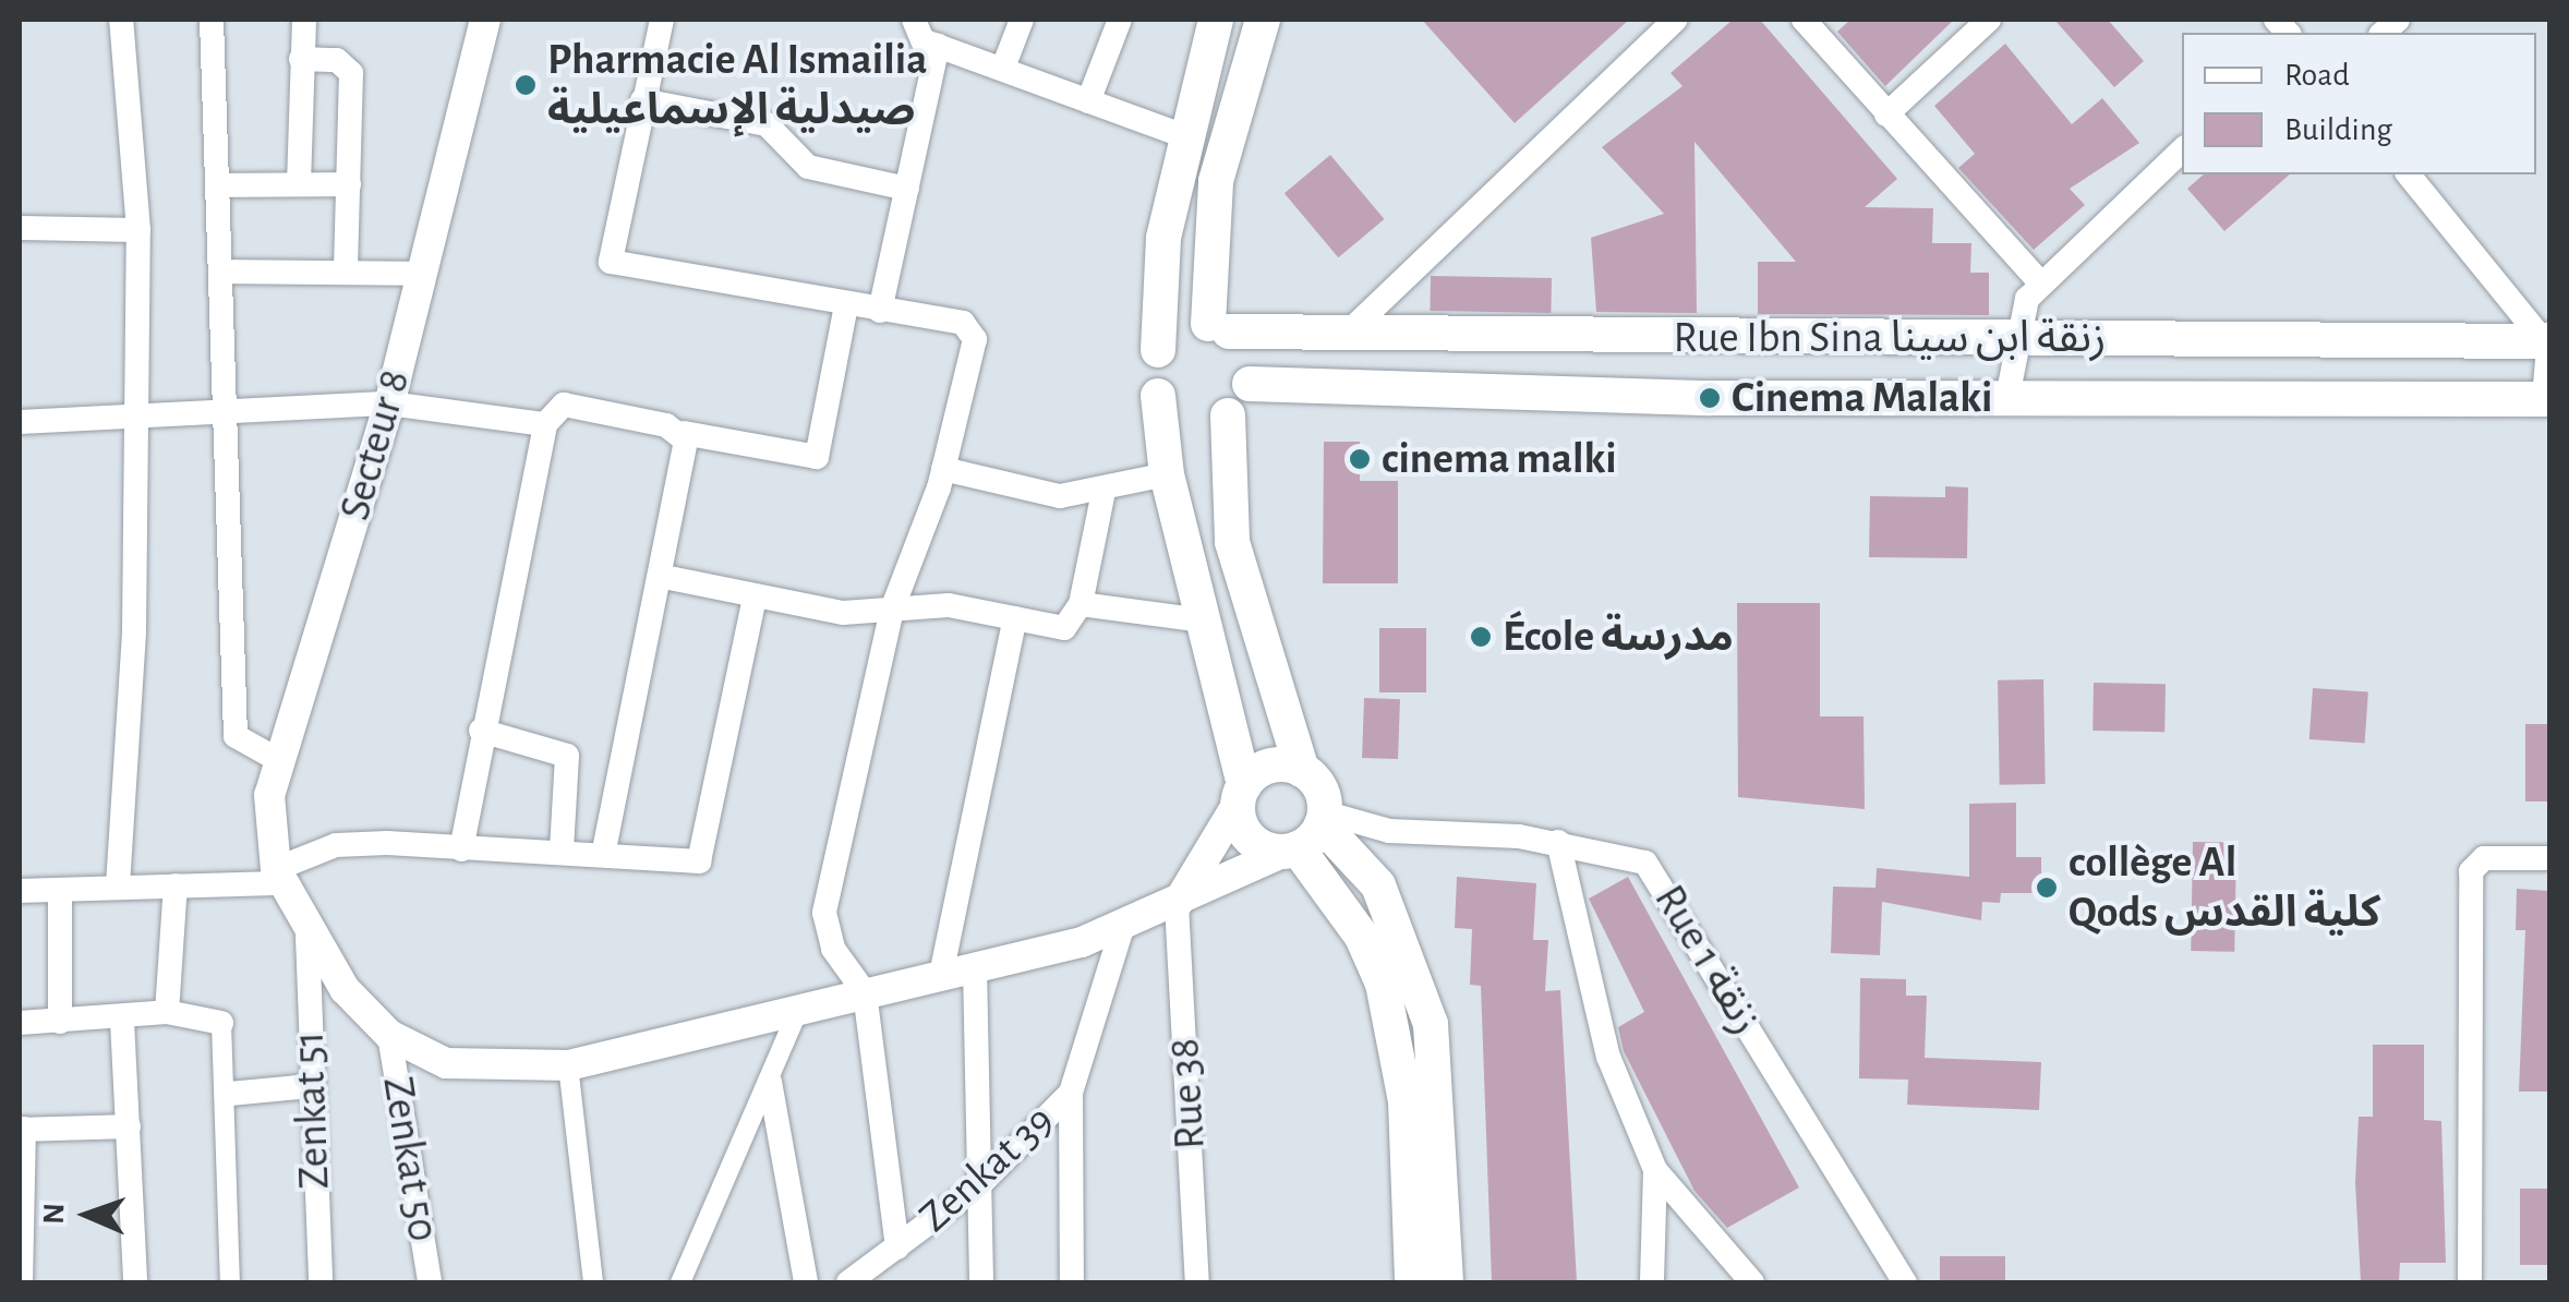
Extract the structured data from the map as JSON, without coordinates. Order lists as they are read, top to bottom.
{
  "streets": {
    "main road": ["Rue Ibn Sina زنقة ابن سينا"],
    "street": [
      "Secteur 8",
      "Rue 1 زنقة",
      "Rue 38",
      "Zenkat 51",
      "Zenkat 50",
      "Zenkat 39"
    ]
  },
  "places": [
    "Pharmacie Al Ismailia صيدلية الإسماعيلية",
    "Cinema Malaki",
    "cinema malki",
    "École مدرسة",
    "collège Al Qods كلية القدس"
  ],
  "legend": ["Road", "Building"],
  "north": "left"
}
